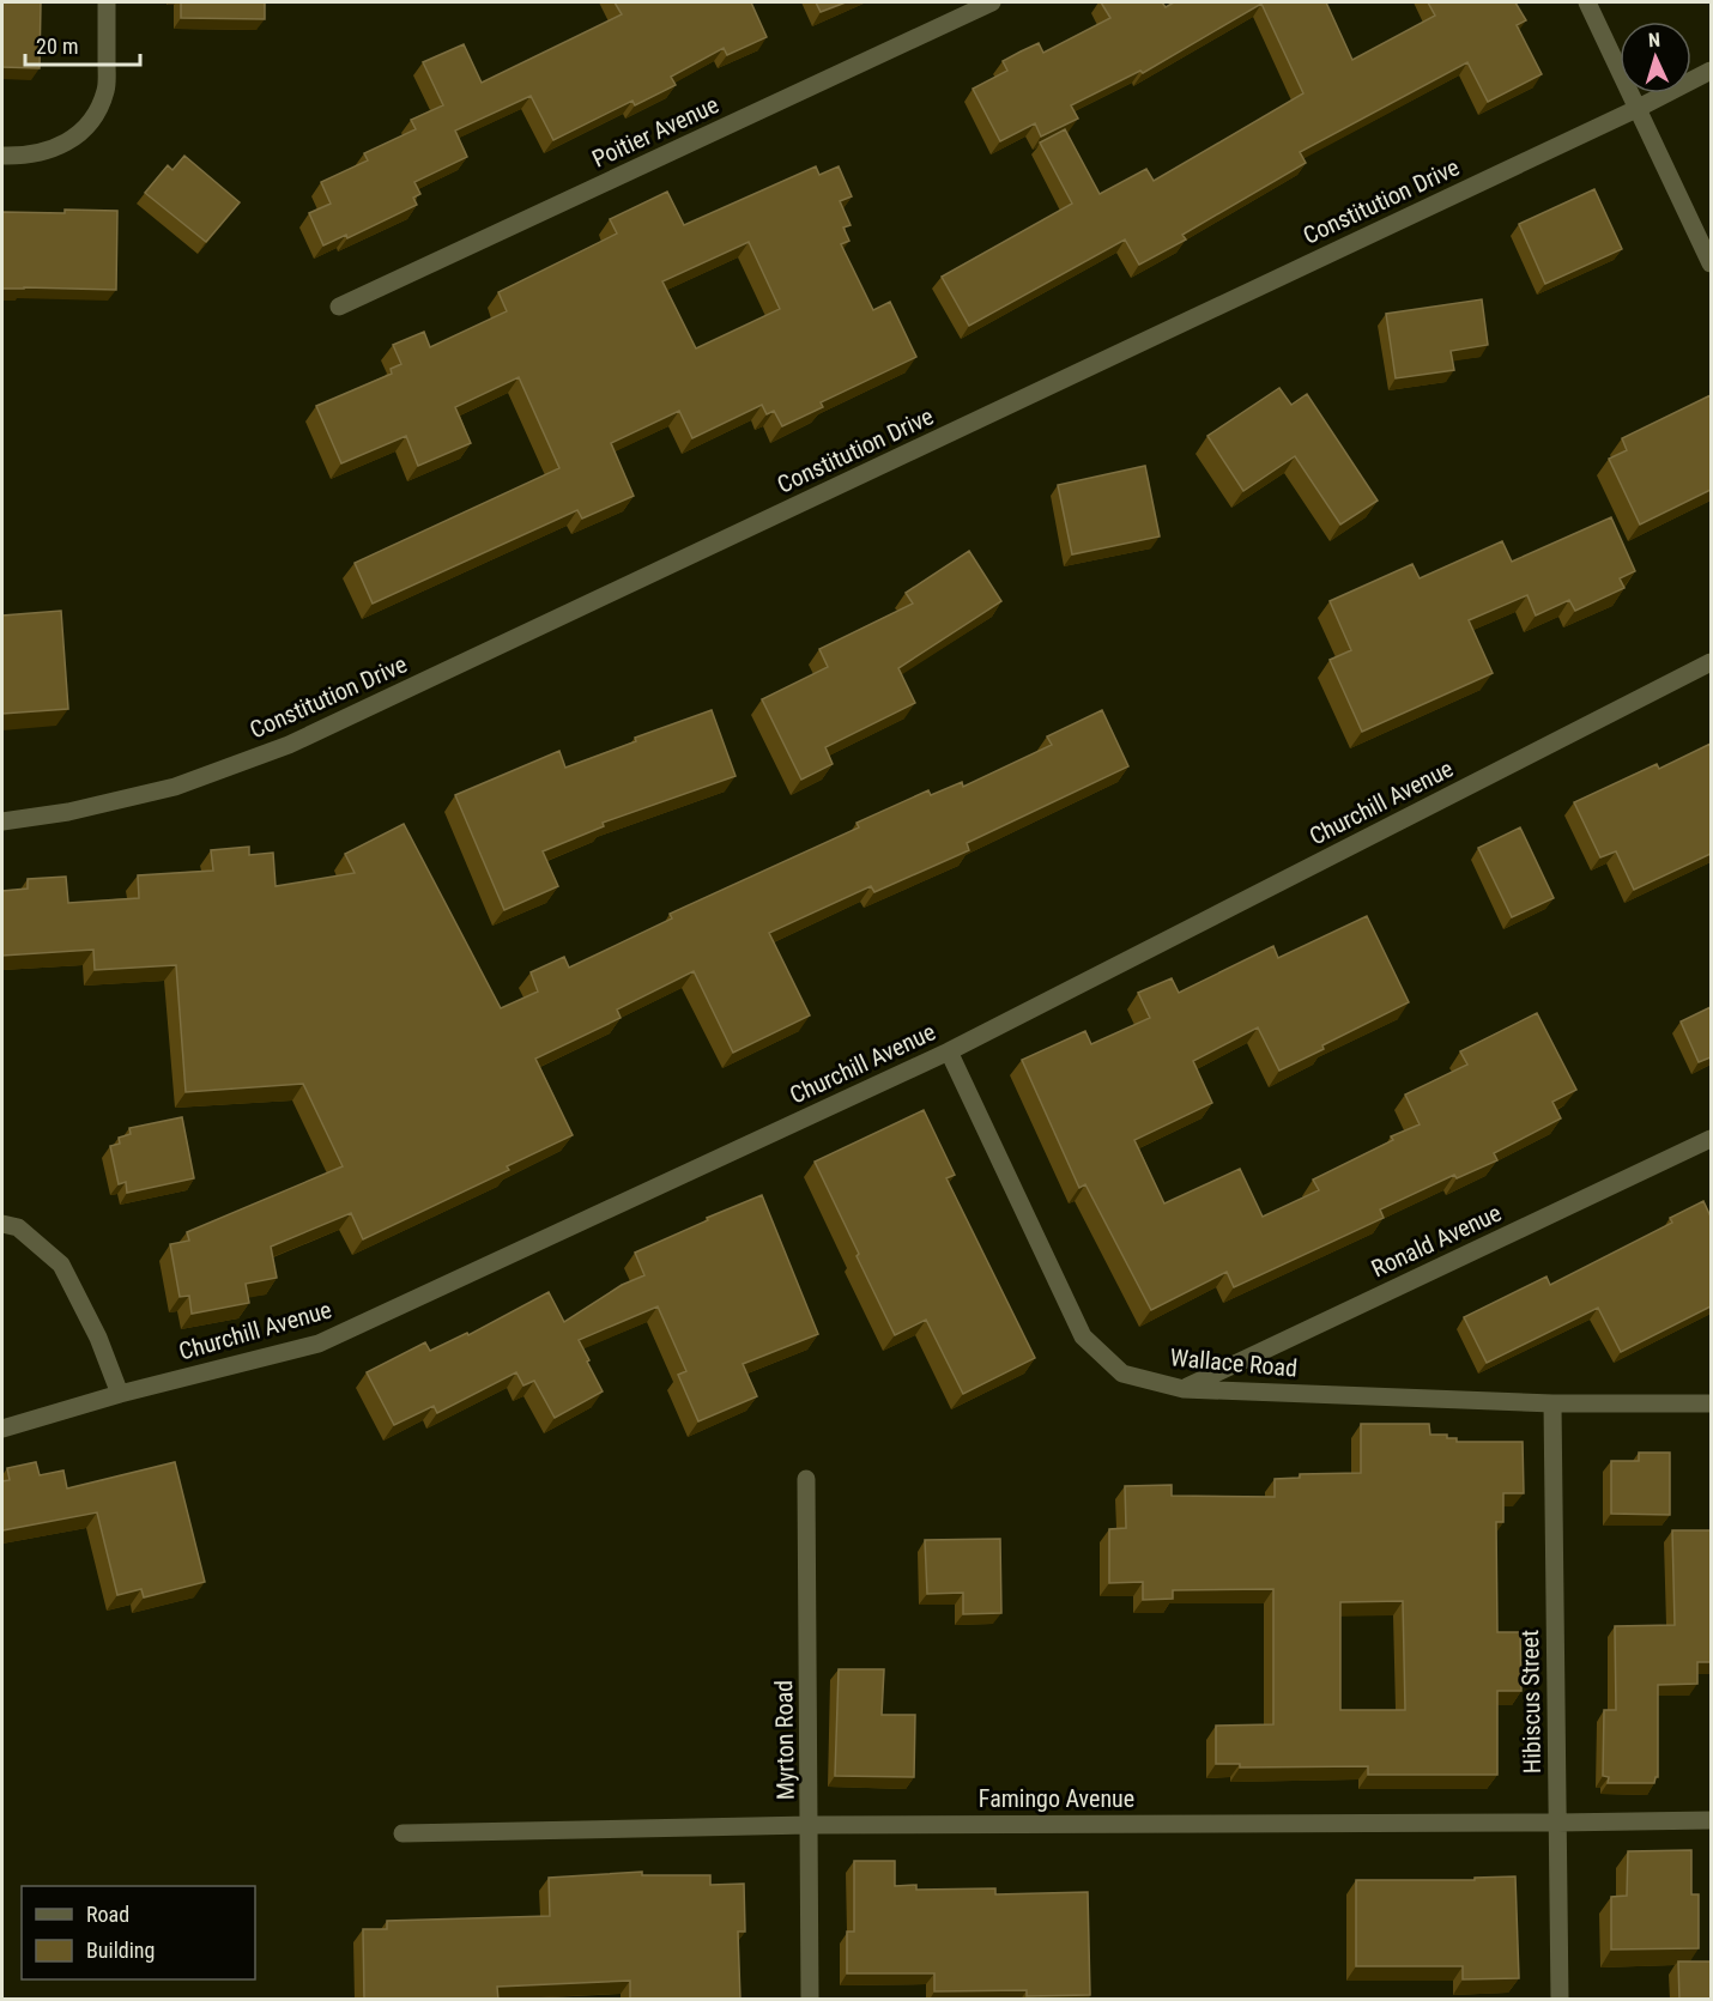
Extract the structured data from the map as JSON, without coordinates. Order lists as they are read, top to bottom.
{
  "streets": {
    "street": [
      "Poitier Avenue",
      "Constitution Drive",
      "Churchill Avenue",
      "Ronald Avenue",
      "Wallace Road",
      "Hibiscus Street",
      "Myrton Road",
      "Famingo Avenue"
    ]
  },
  "crossings": [
    ["Churchill Avenue", "Wallace Road"],
    ["Ronald Avenue", "Wallace Road"],
    ["Wallace Road", "Hibiscus Street"],
    ["Hibiscus Street", "Famingo Avenue"],
    ["Myrton Road", "Famingo Avenue"]
  ],
  "legend": ["Road", "Building"],
  "scale_bar": "20 m",
  "north": "top"
}
